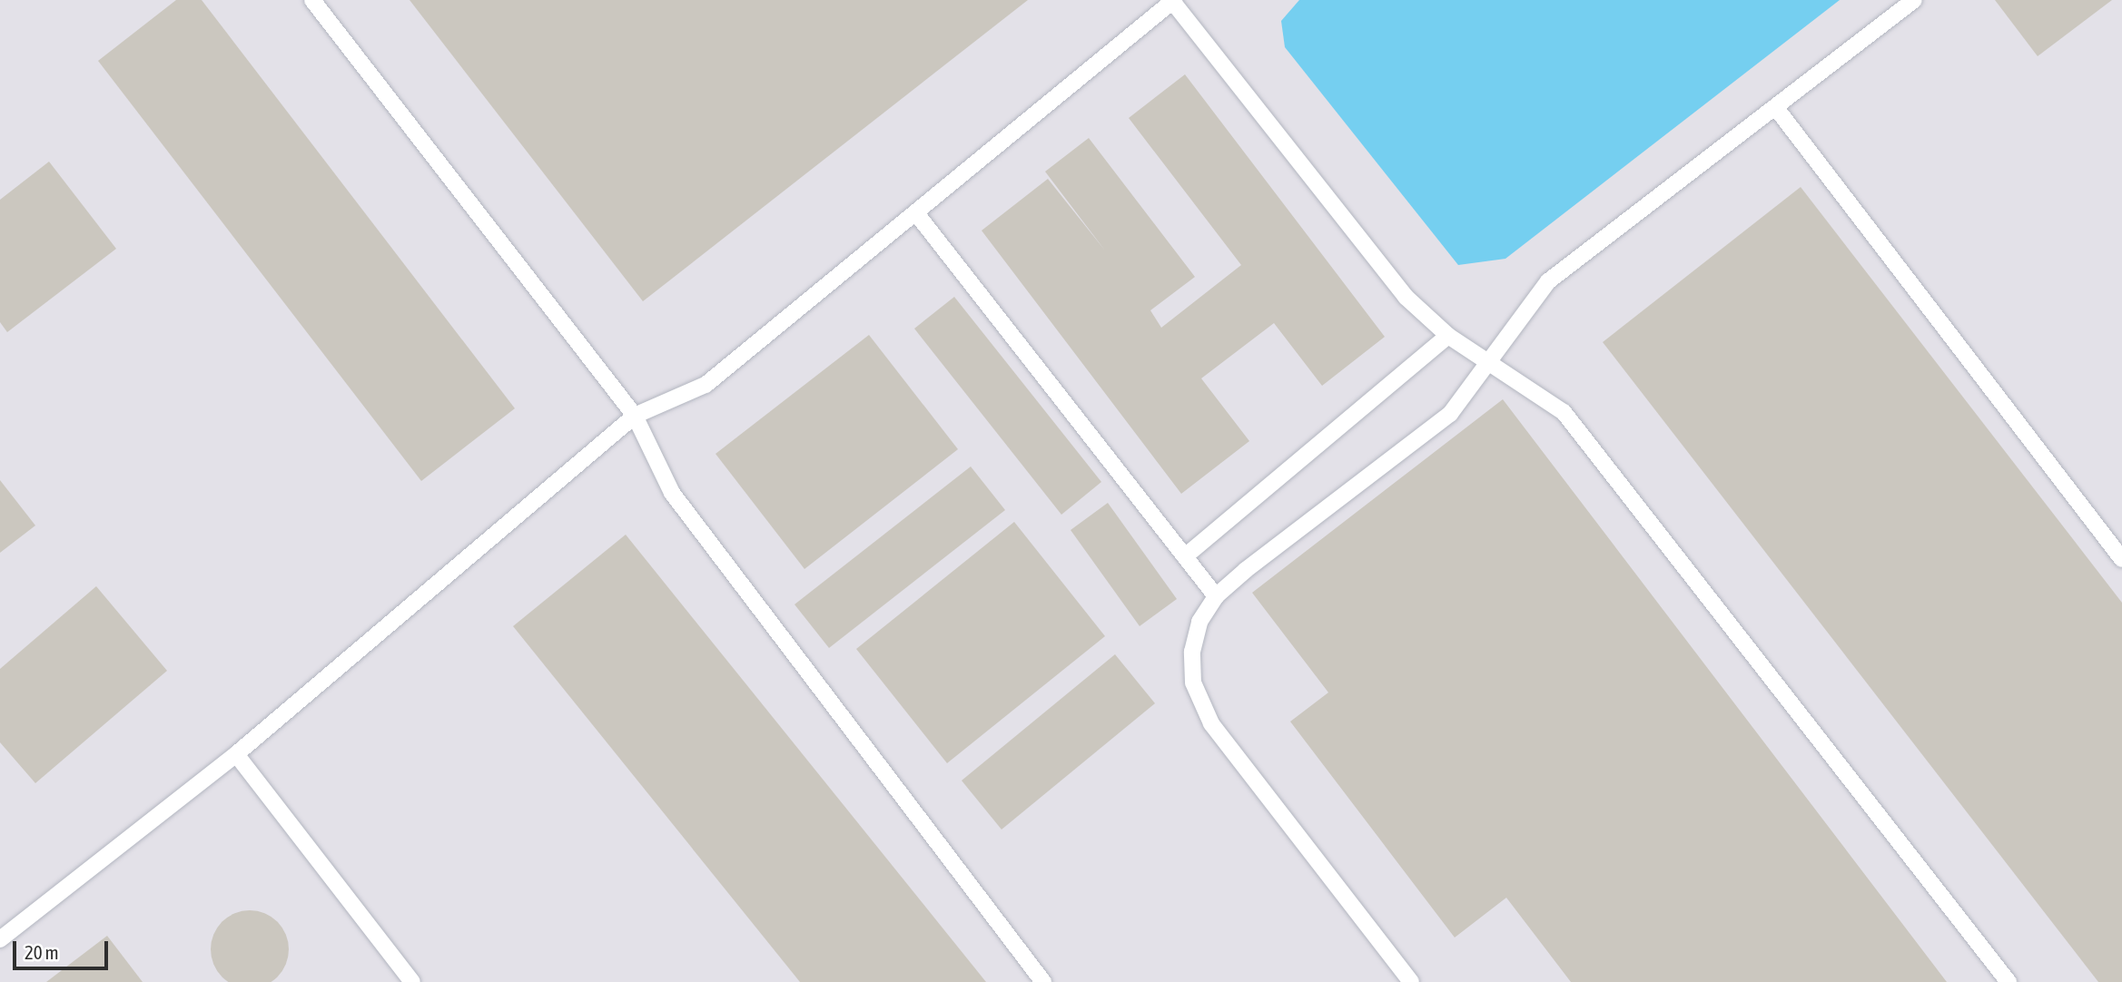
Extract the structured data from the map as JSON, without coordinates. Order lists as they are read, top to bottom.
{
  "scale_bar": "20 m"
}
